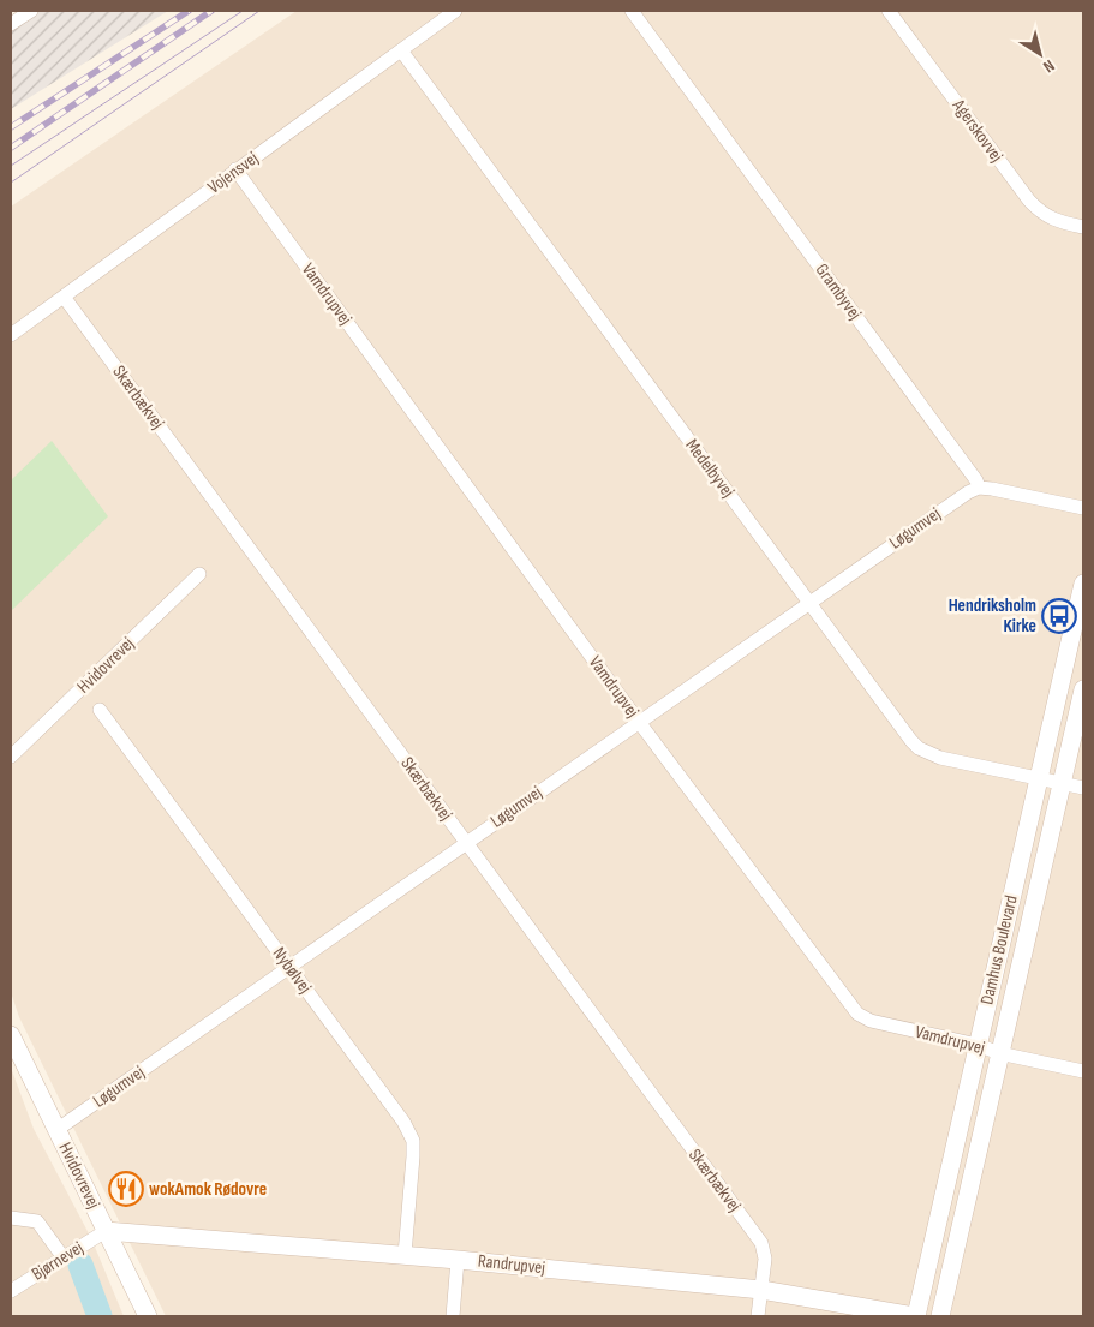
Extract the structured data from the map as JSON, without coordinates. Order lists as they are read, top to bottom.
{
  "streets": {
    "street": [
      "Agerskovvej",
      "Vojensvej",
      "Grambyvej",
      "Vamdrupvej",
      "Skærbækvej",
      "Medelbyvej",
      "Løgumvej",
      "Hvidovrevej",
      "Damhus Boulevard",
      "Nybølvej",
      "Bjørnevej",
      "Randrupvej"
    ]
  },
  "crossings": [
    ["Vojensvej", "Vamdrupvej"],
    ["Vojensvej", "Skærbækvej"],
    ["Vojensvej", "Medelbyvej"],
    ["Grambyvej", "Løgumvej"],
    ["Vamdrupvej", "Løgumvej"],
    ["Vamdrupvej", "Damhus Boulevard"],
    ["Skærbækvej", "Løgumvej"],
    ["Skærbækvej", "Randrupvej"],
    ["Medelbyvej", "Løgumvej"],
    ["Medelbyvej", "Damhus Boulevard"],
    ["Løgumvej", "Hvidovrevej"],
    ["Løgumvej", "Nybølvej"],
    ["Hvidovrevej", "Bjørnevej"],
    ["Hvidovrevej", "Randrupvej"],
    ["Damhus Boulevard", "Randrupvej"],
    ["Nybølvej", "Randrupvej"],
    ["Bjørnevej", "Randrupvej"]
  ],
  "places": {
    "bus stop": ["Hendriksholm Kirke"],
    "restaurant": ["wokAmok Rødovre"]
  },
  "north": "bottom right"
}
